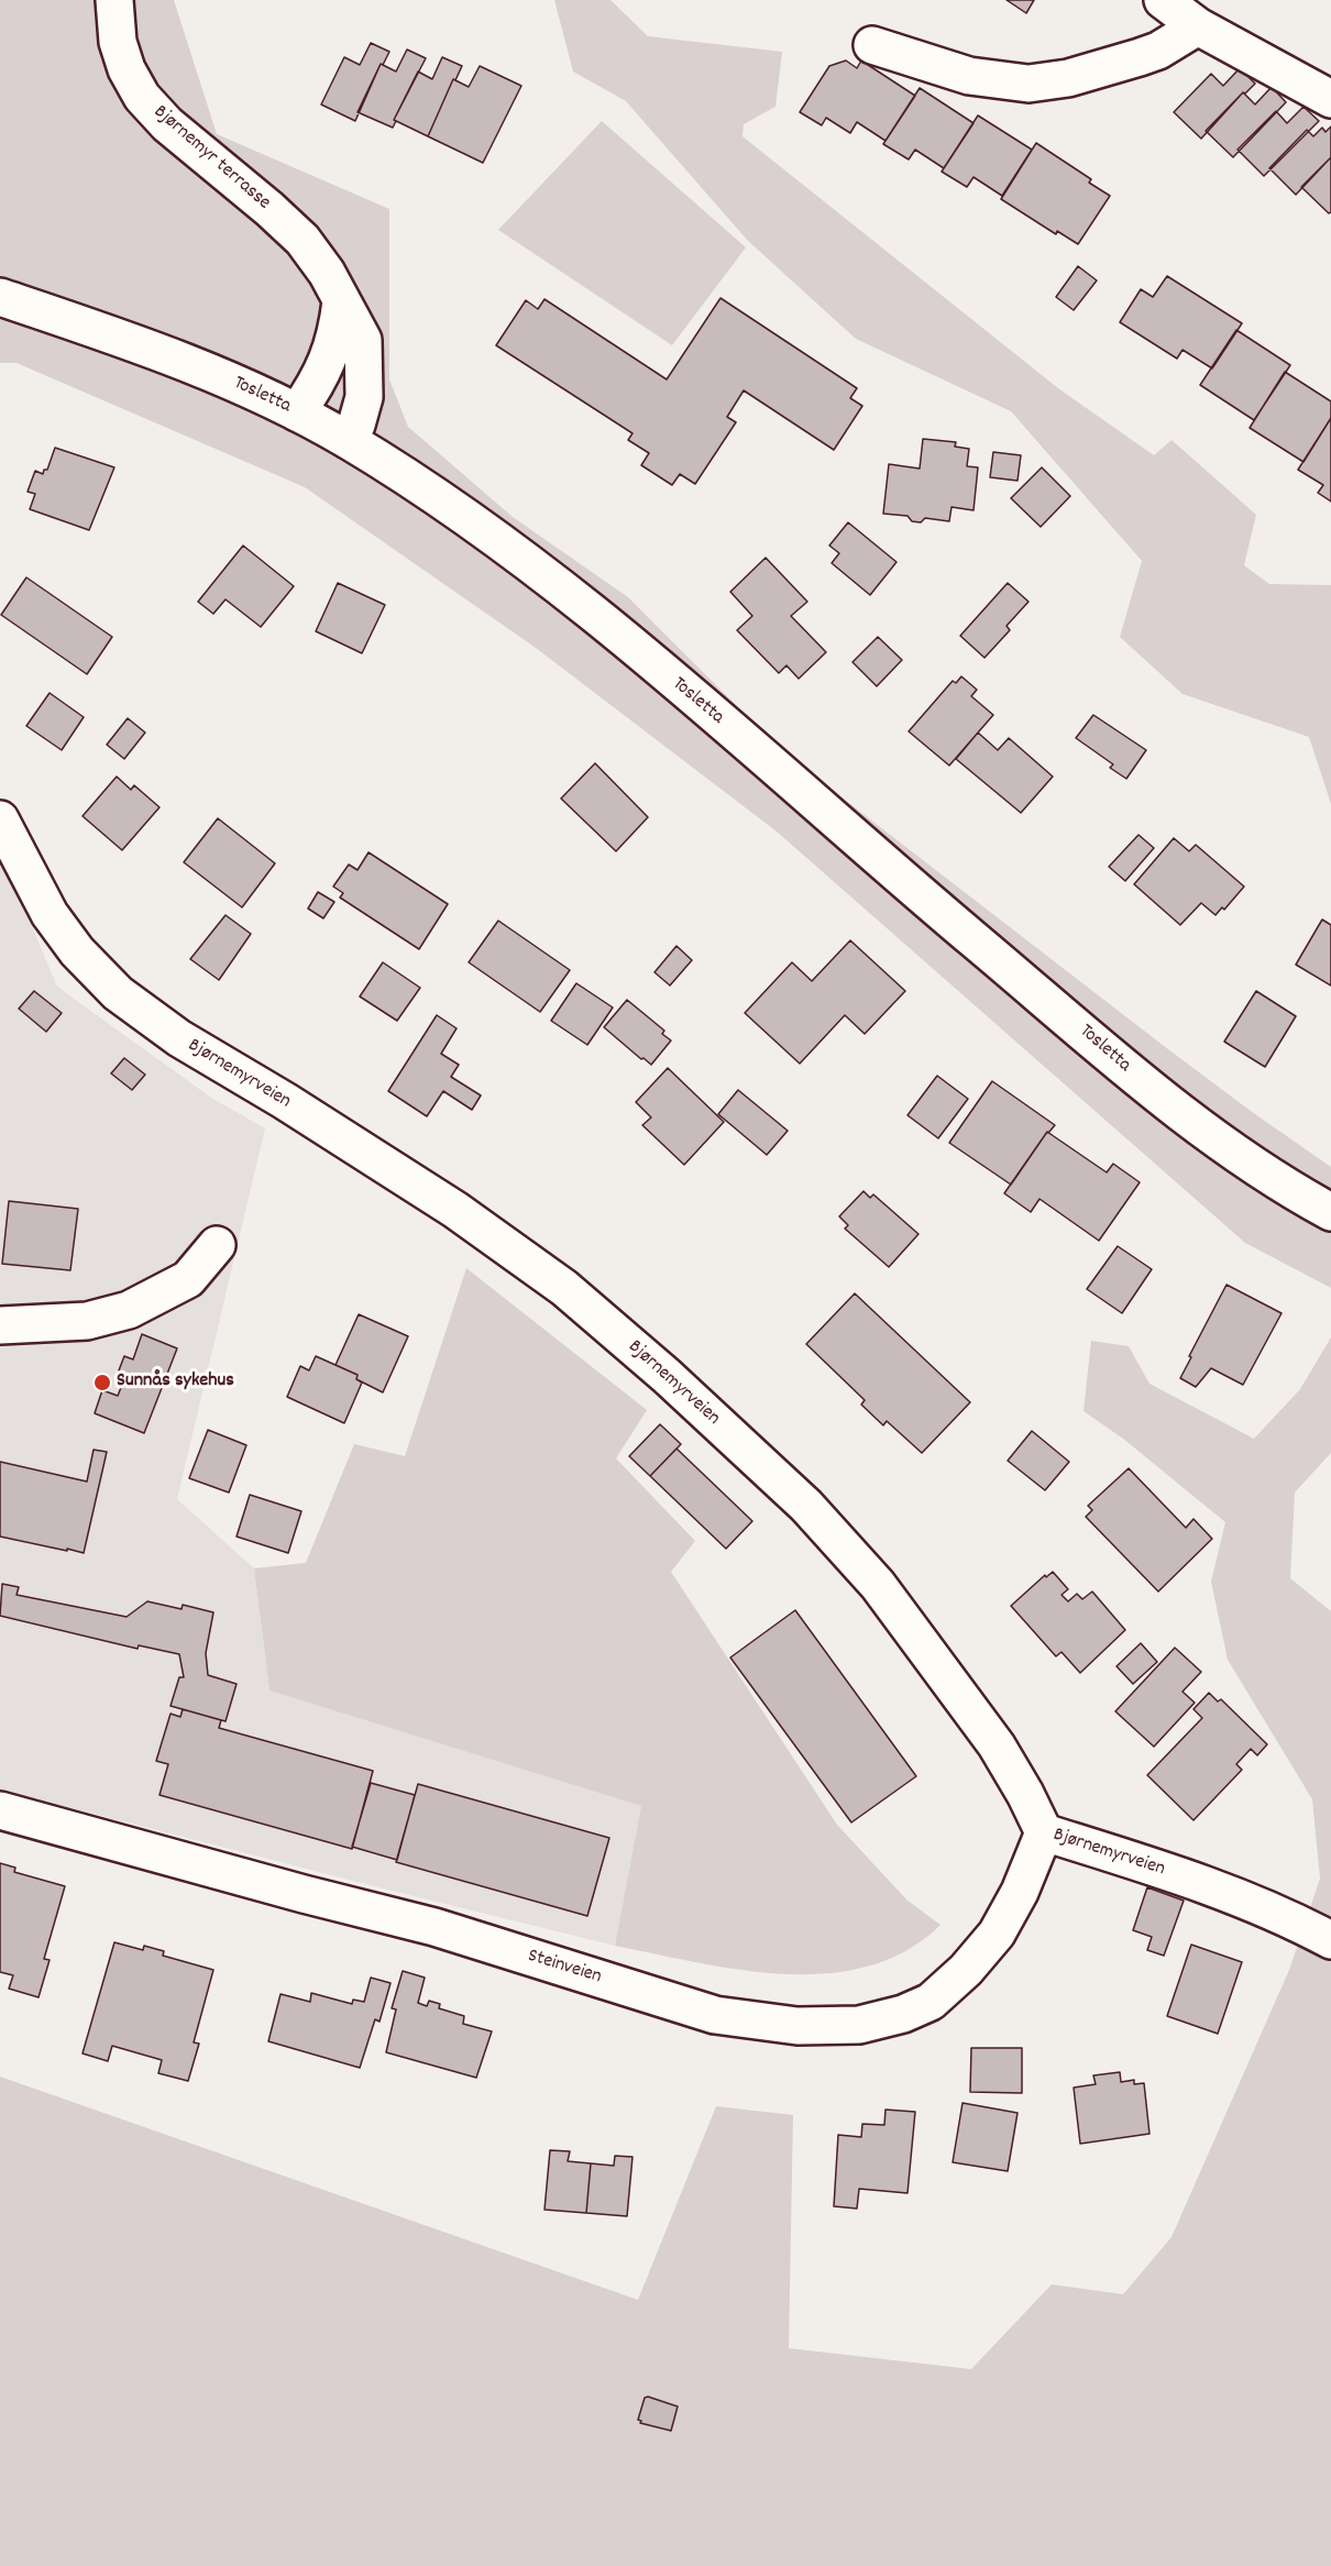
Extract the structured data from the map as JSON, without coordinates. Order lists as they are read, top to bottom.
{
  "streets": {
    "street": [
      "Bjørnemyr terrasse",
      "Tosletta",
      "Bjørnemyrveien",
      "Steinveien"
    ]
  },
  "crossings": [
    ["Bjørnemyr terrasse", "Tosletta"],
    ["Bjørnemyrveien", "Steinveien"]
  ],
  "places": ["Sunnås sykehus"]
}
